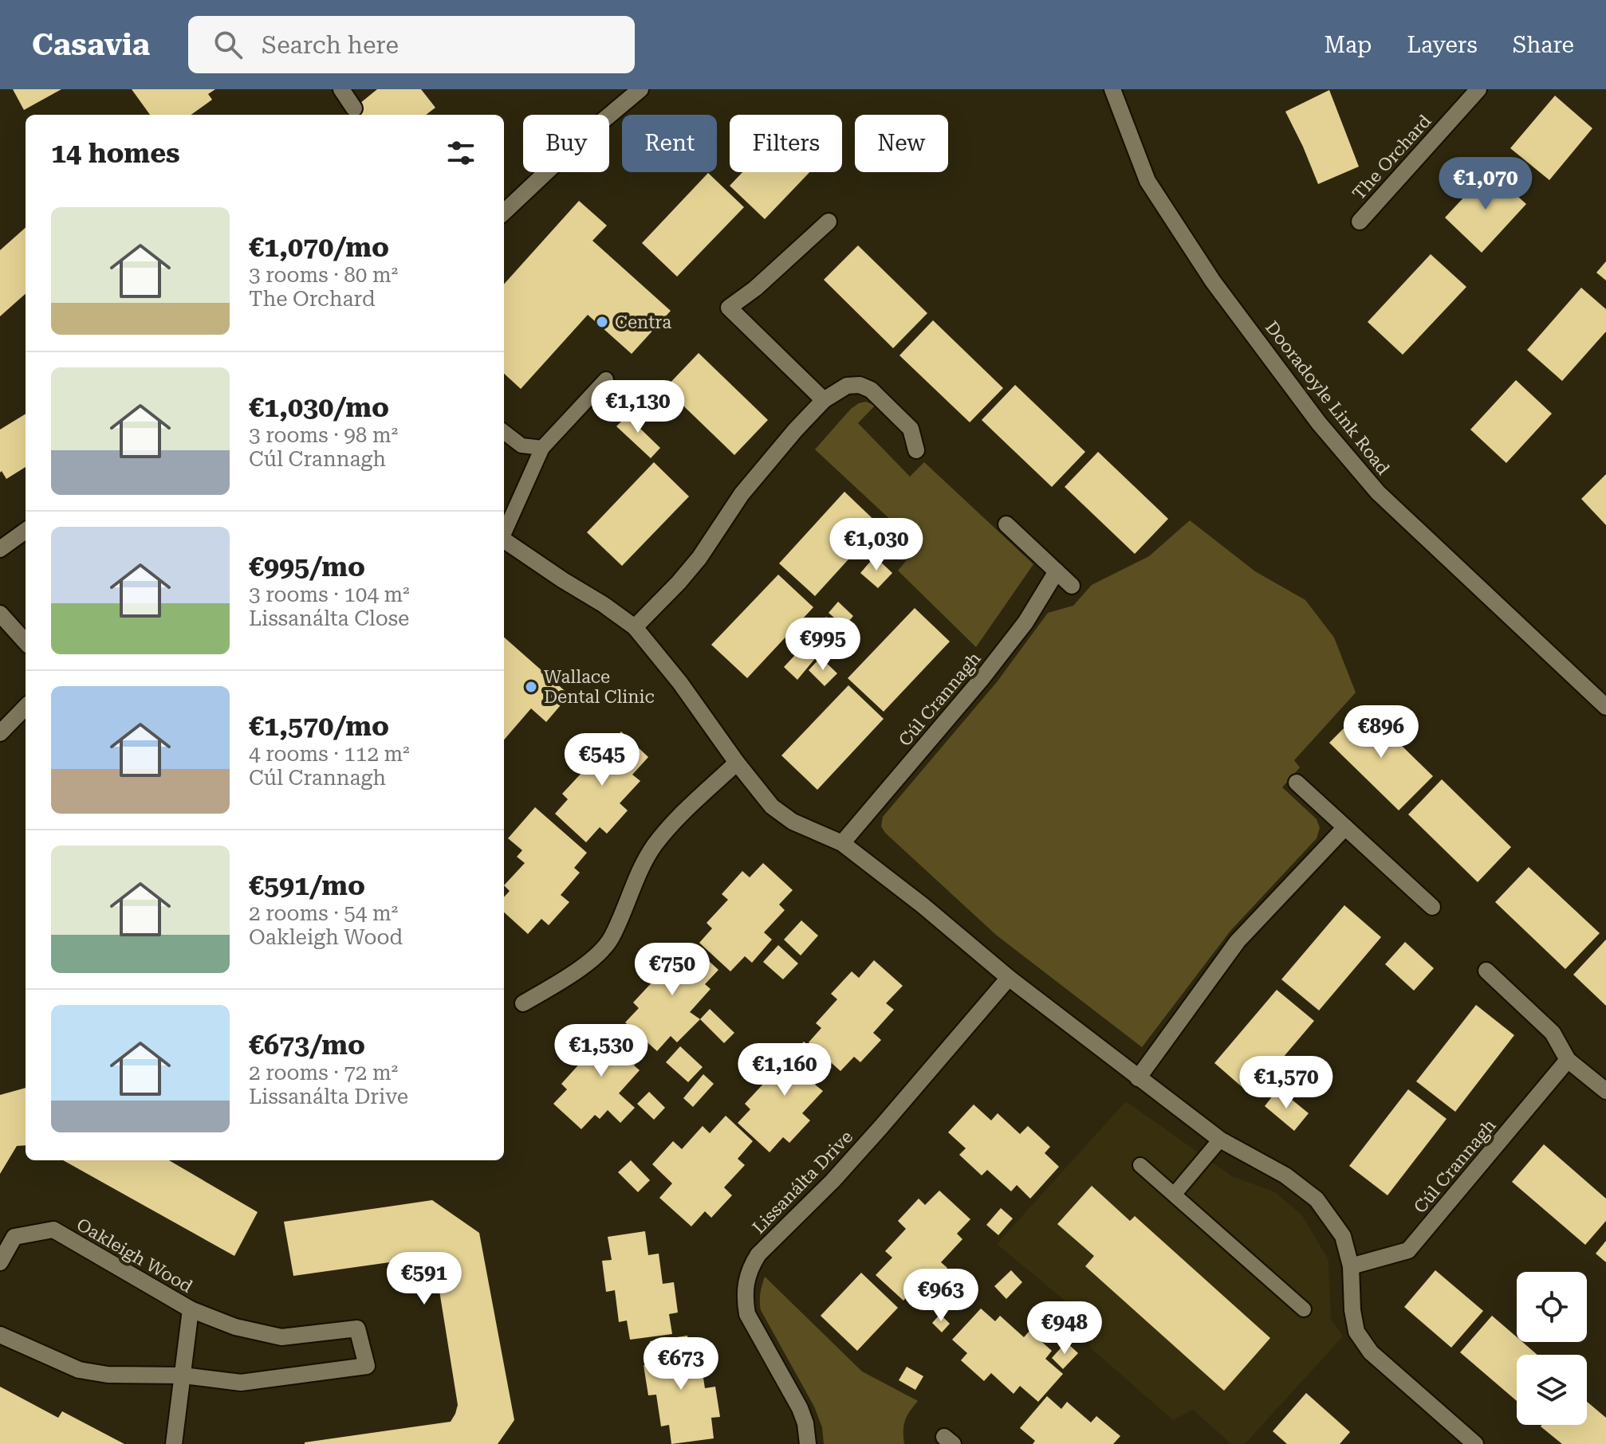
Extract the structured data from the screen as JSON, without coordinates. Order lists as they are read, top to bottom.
{
  "streets": {
    "street": [
      "The Orchard",
      "Dooradoyle Link Road",
      "Cúl Crannagh",
      "Lissanálta Drive",
      "Oakleigh Wood"
    ]
  },
  "places": ["Centra", "Wallace Dental Clinic"],
  "page": {
    "header": "Casavia",
    "search": "Search here",
    "nav": ["Map", "Layers", "Share"],
    "chip": [
      "Buy",
      "Rent",
      "Filters",
      "New"
    ],
    "heading": "14 homes",
    "price": [
      "€1,070",
      "€1,130",
      "€1,030",
      "€995",
      "€896",
      "€545",
      "€750",
      "€1,530",
      "€1,160",
      "€1,570",
      "€591",
      "€963",
      "€948",
      "€673"
    ],
    "list": [
      {
        "name": "€1,070/mo",
        "note": "3 rooms · 80 m² · The Orchard"
      },
      {
        "name": "€1,030/mo",
        "note": "3 rooms · 98 m² · Cúl Crannagh"
      },
      {
        "name": "€995/mo",
        "note": "3 rooms · 104 m² · Lissanálta Close"
      },
      {
        "name": "€1,570/mo",
        "note": "4 rooms · 112 m² · Cúl Crannagh"
      },
      {
        "name": "€591/mo",
        "note": "2 rooms · 54 m² · Oakleigh Wood"
      },
      {
        "name": "€673/mo",
        "note": "2 rooms · 72 m² · Lissanálta Drive"
      }
    ]
  }
}
